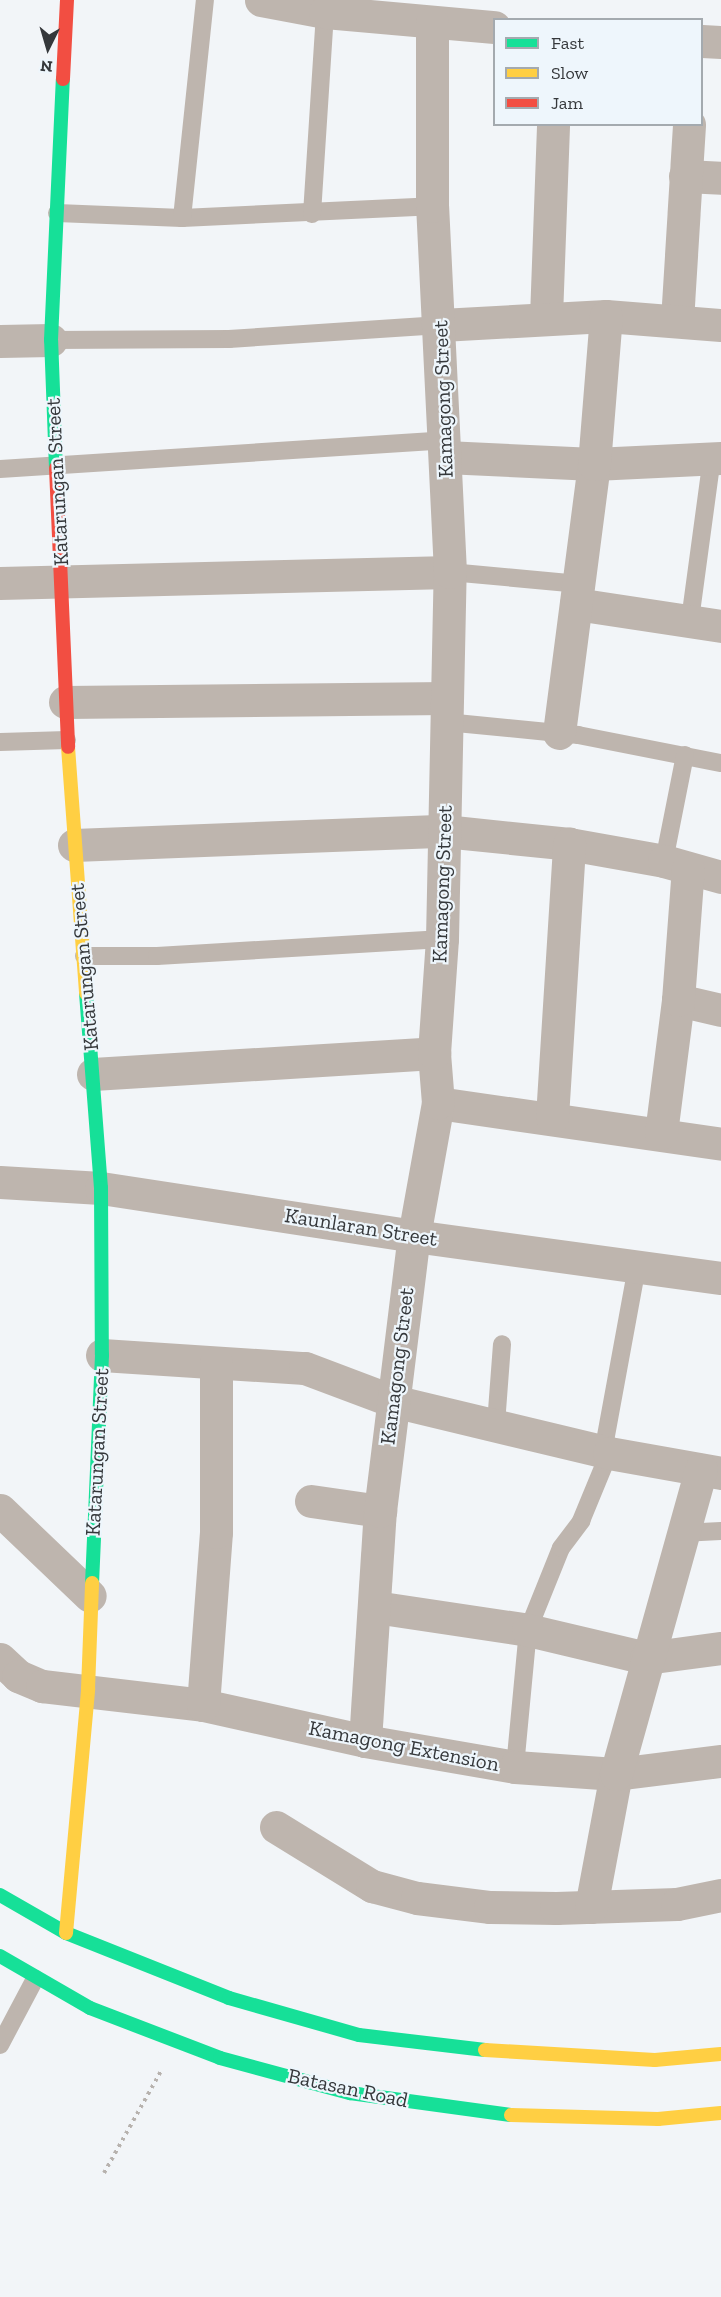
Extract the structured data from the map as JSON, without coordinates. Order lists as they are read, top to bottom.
{
  "streets": {
    "street": [
      "Kamagong Street",
      "Katarungan Street",
      "Kaunlaran Street",
      "Kamagong Extension",
      "Batasan Road"
    ]
  },
  "crossings": [
    ["Kamagong Street", "Kaunlaran Street"],
    ["Kamagong Street", "Kamagong Extension"],
    ["Katarungan Street", "Kaunlaran Street"],
    ["Katarungan Street", "Kamagong Extension"]
  ],
  "legend": ["Fast", "Slow", "Jam"],
  "north": "bottom"
}
